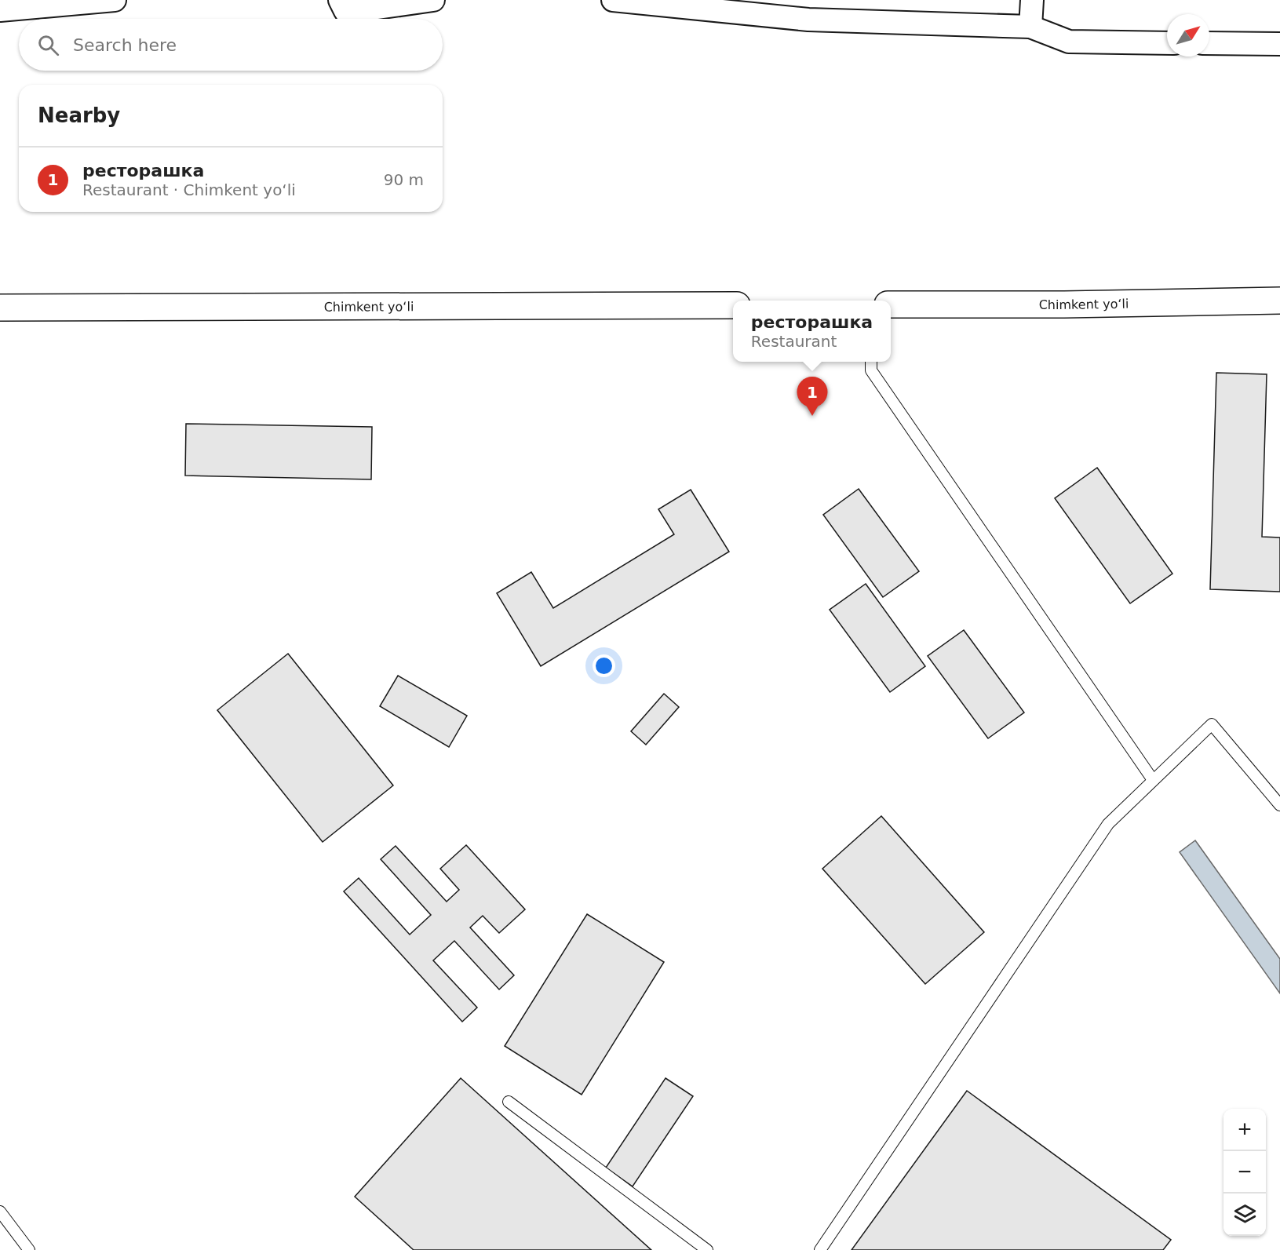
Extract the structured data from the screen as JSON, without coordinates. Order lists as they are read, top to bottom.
{
  "streets": {
    "highway": ["Chimkent yo‘li"]
  },
  "north": "top right",
  "page": {
    "search": "Search here",
    "heading": "Nearby",
    "list": [
      {
        "mark": "1",
        "name": "ресторашка",
        "note": "Restaurant · Chimkent yo‘li",
        "value": "90 m"
      }
    ],
    "popup": ["ресторашка", "Restaurant"],
    "pins": "1",
    "map_buttons": ["+", "−"]
  }
}
